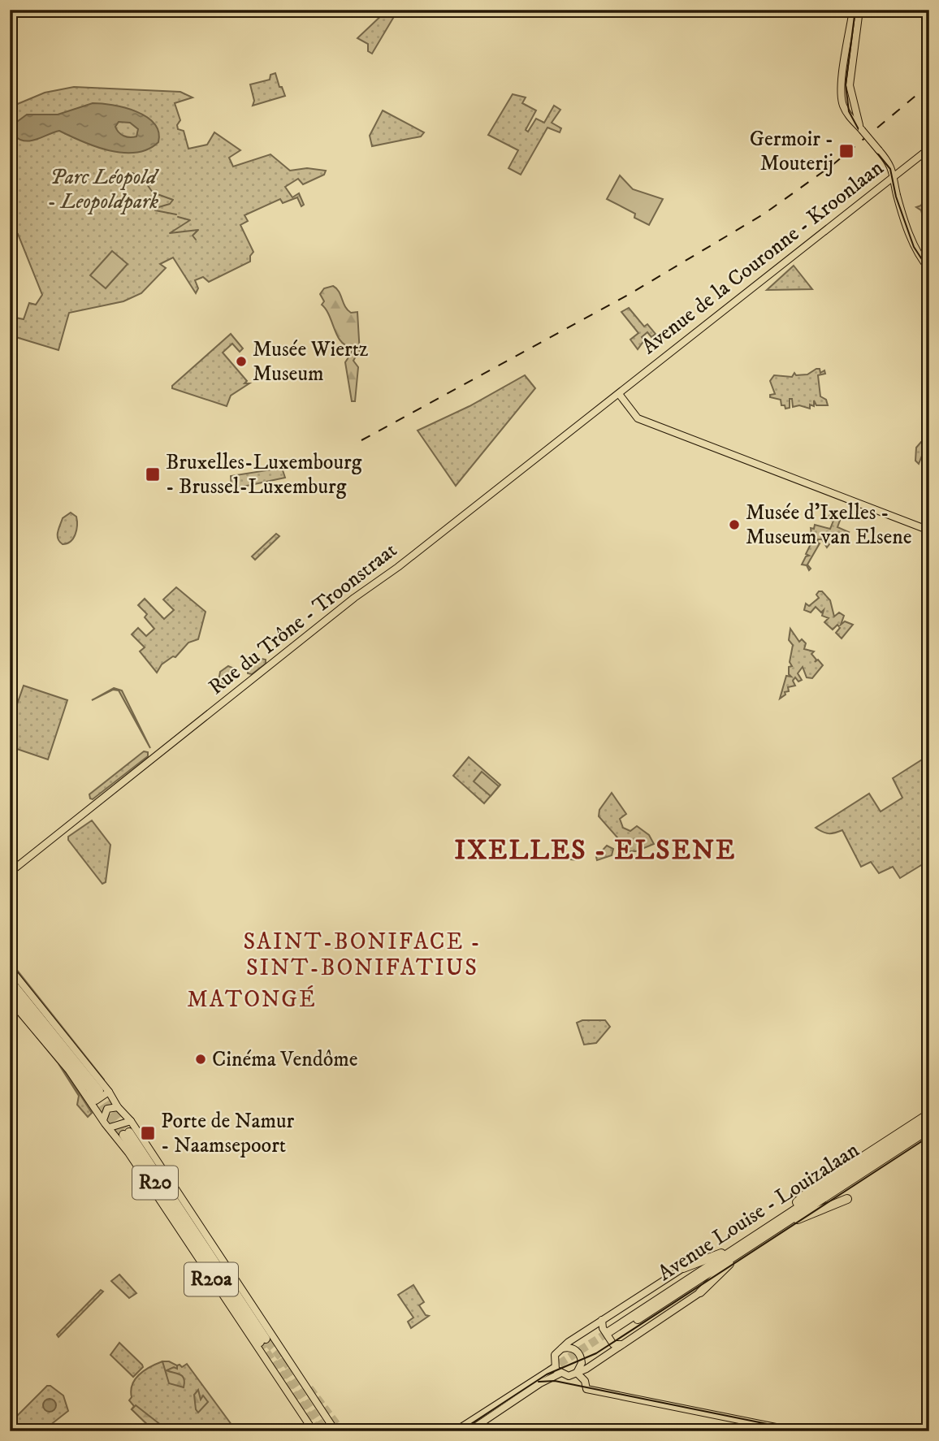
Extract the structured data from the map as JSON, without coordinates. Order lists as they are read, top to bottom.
{
  "streets": {
    "highway": ["R20", "Avenue Louise - Louizalaan"],
    "main road": ["Avenue de la Couronne - Kroonlaan", "Rue du Trône - Troonstraat", "R20a"]
  },
  "crossings": [
    ["Avenue de la Couronne - Kroonlaan", "Rue du Trône - Troonstraat"]
  ],
  "districts": ["IXELLES - ELSENE", "SAINT-BONIFACE - SINT-BONIFATIUS", "MATONGÉ"],
  "parks": ["Parc Léopold - Leopoldpark"],
  "places": {
    "transit": ["Germoir - Mouterij", "Bruxelles-Luxembourg - Brussel-Luxemburg", "Porte de Namur - Naamsepoort"],
    "other": ["Musée Wiertz Museum", "Musée d'Ixelles - Museum van Elsene", "Cinéma Vendôme"]
  }
}
